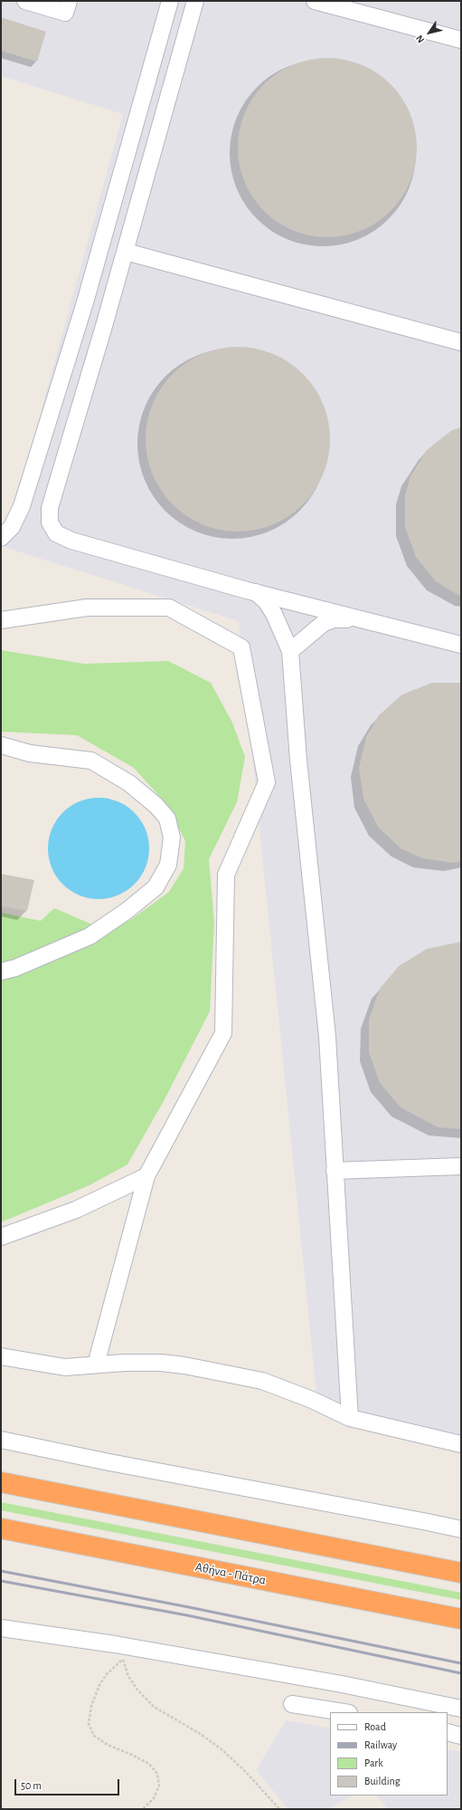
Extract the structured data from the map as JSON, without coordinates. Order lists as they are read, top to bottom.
{
  "streets": {
    "highway": ["Αθήνα - Πάτρα"]
  },
  "legend": [
    "Road",
    "Railway",
    "Park",
    "Building"
  ],
  "scale_bar": "50 m",
  "north": "bottom left"
}
